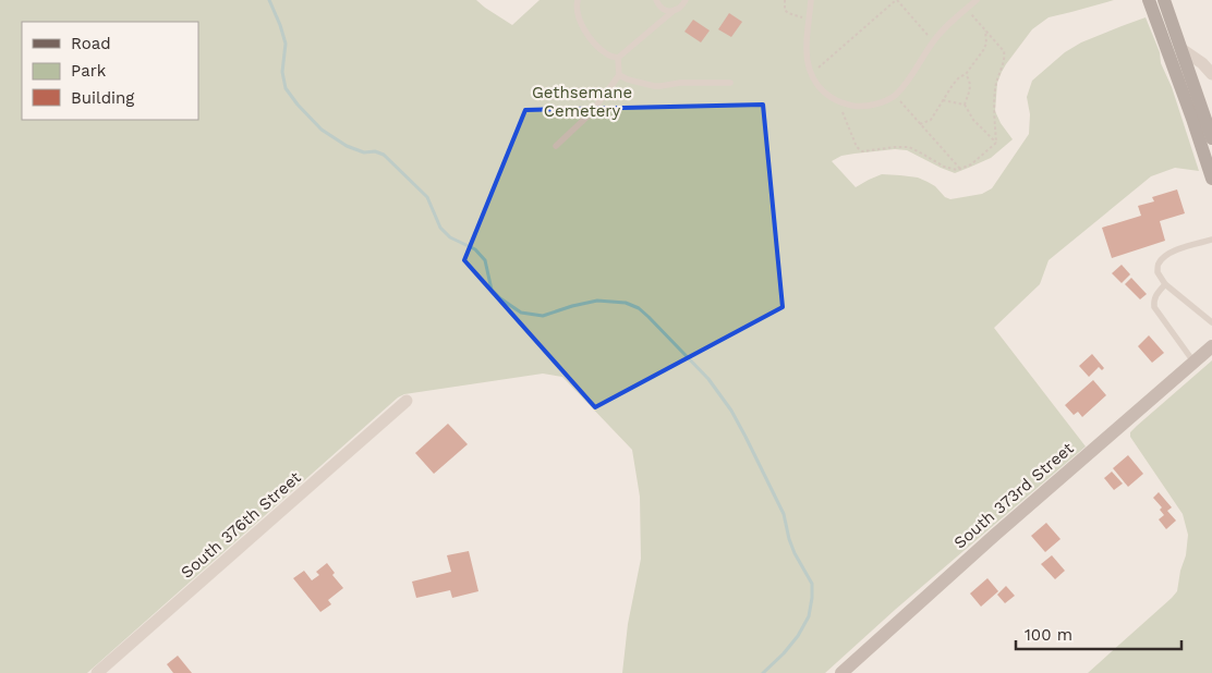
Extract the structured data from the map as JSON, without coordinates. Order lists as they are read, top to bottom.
{
  "streets": {
    "street": ["South 373rd Street", "South 376th Street"]
  },
  "parks": ["Gethsemane Cemetery"],
  "legend": ["Road", "Park", "Building"],
  "scale_bar": "100 m"
}
